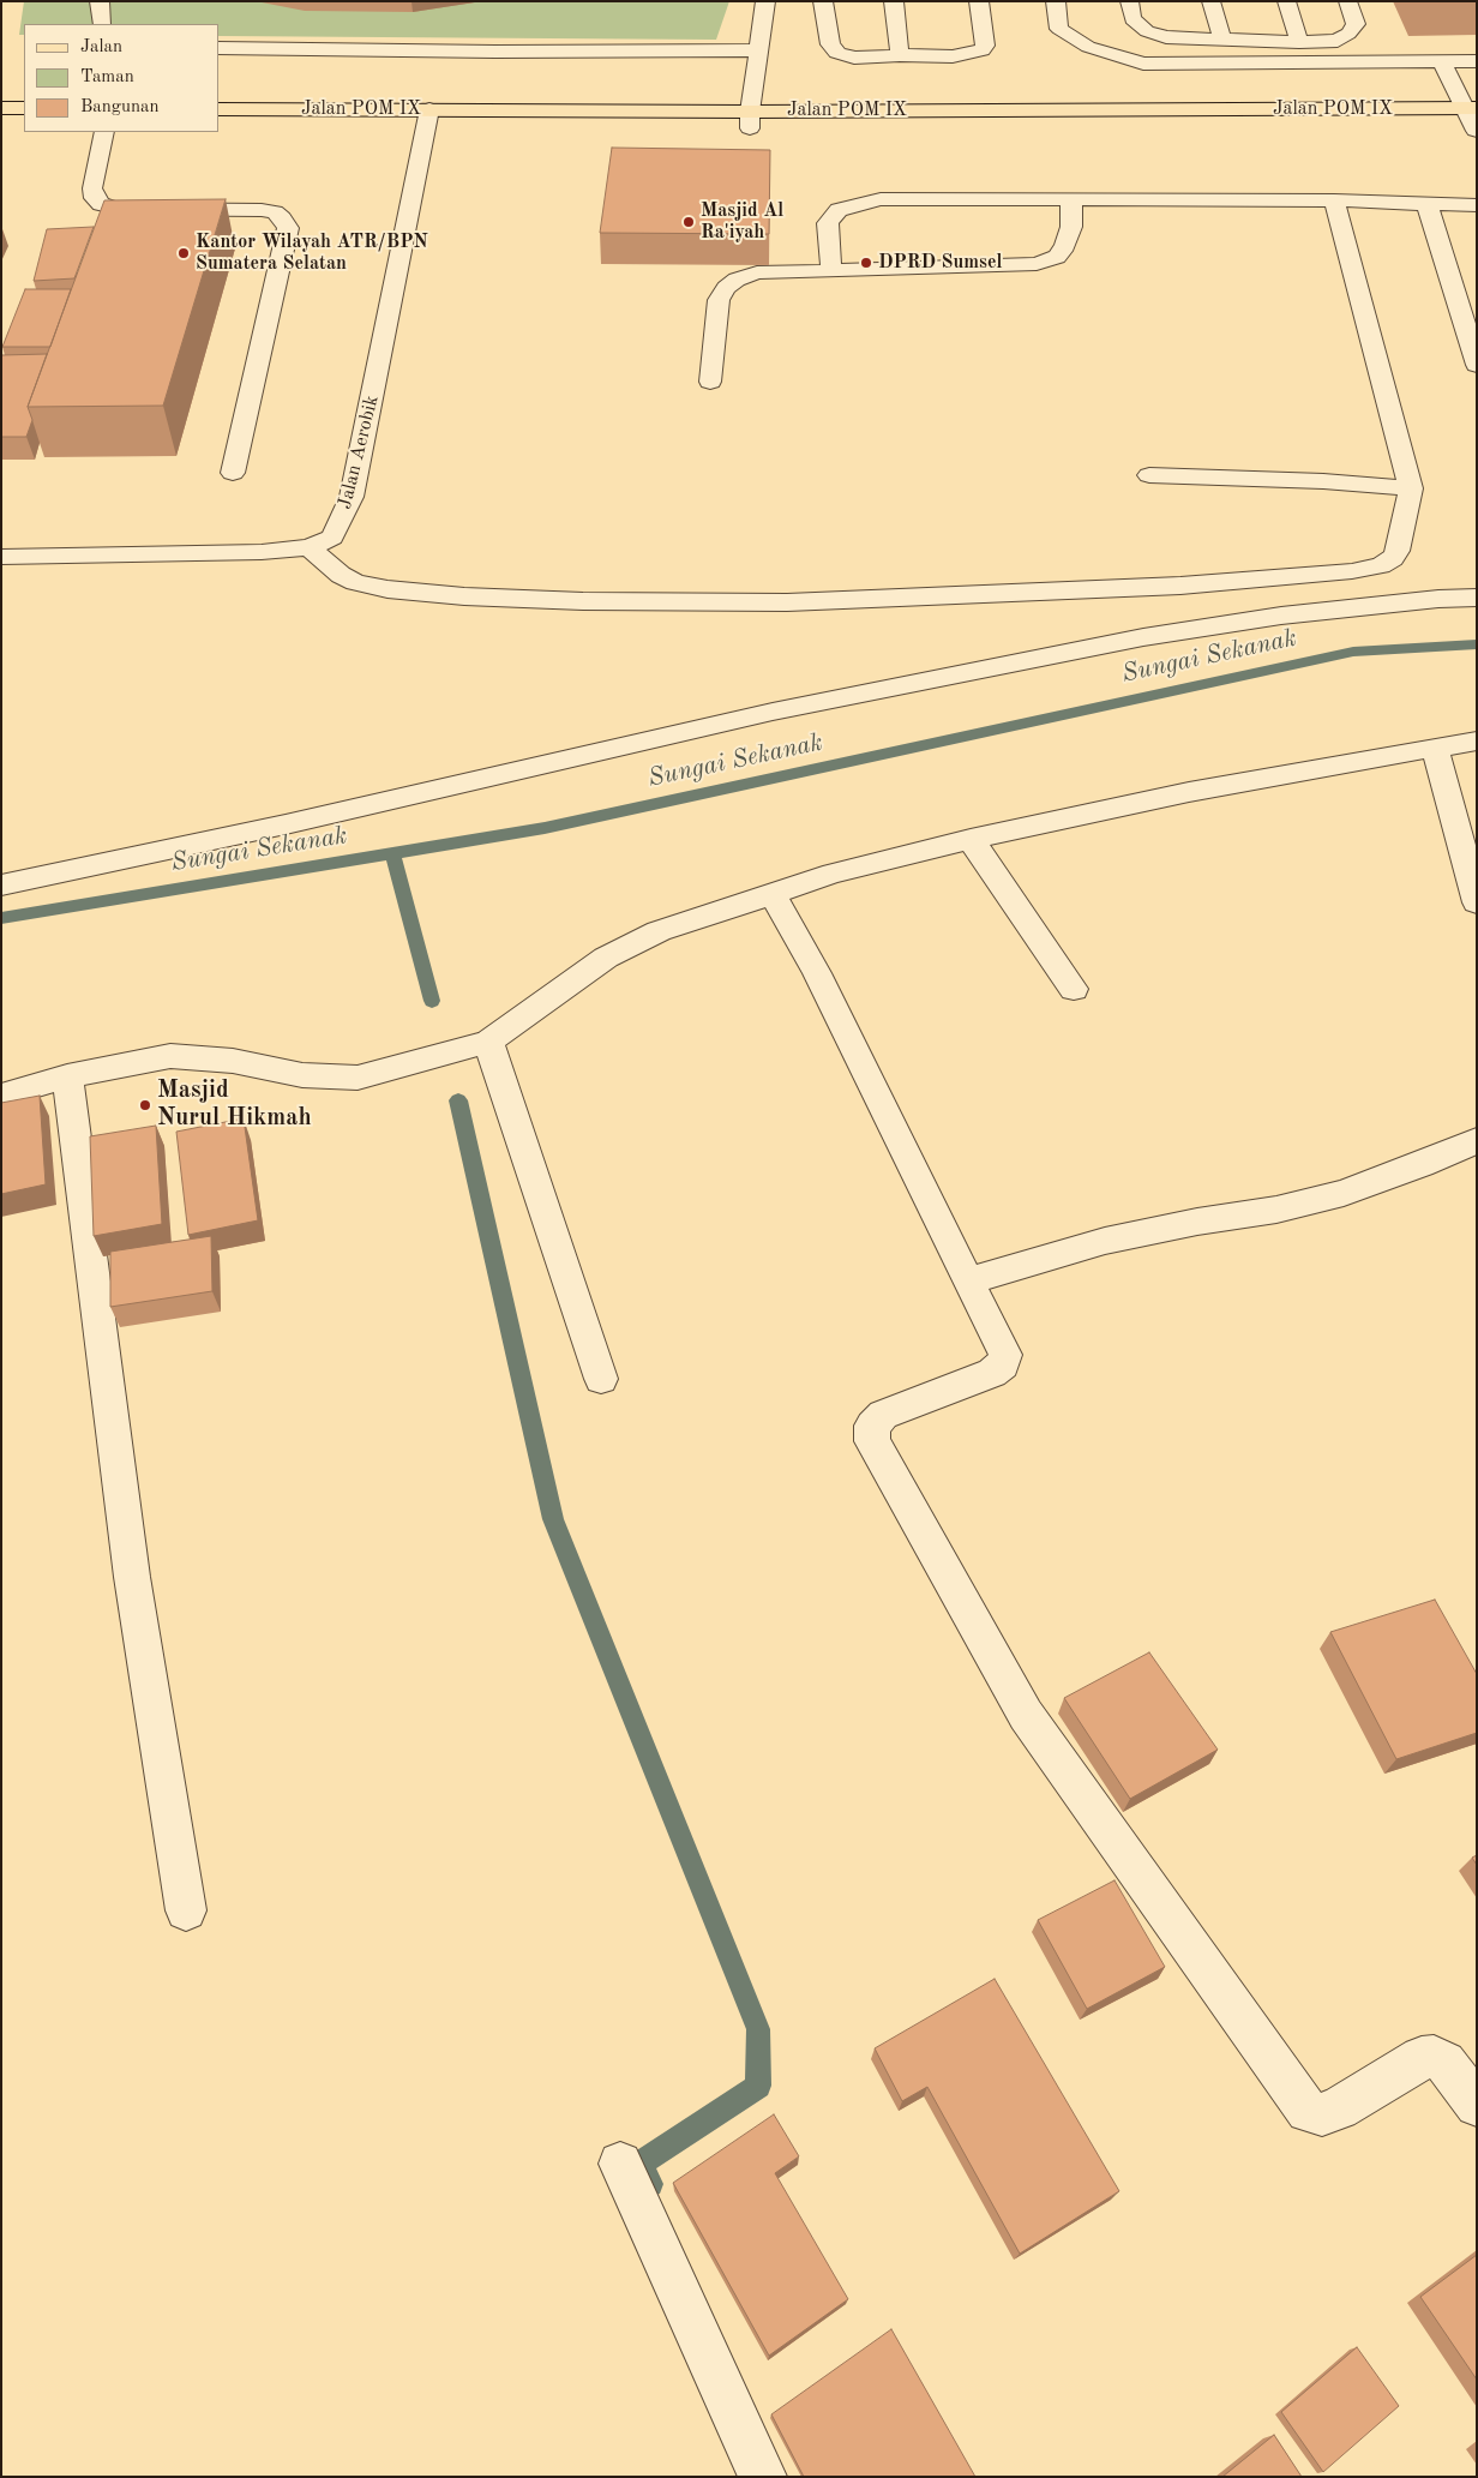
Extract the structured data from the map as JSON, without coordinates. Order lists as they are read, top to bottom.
{
  "streets": {
    "main road": ["Jalan POM IX"],
    "street": ["Jalan Aerobik"]
  },
  "crossings": [
    ["Jalan POM IX", "Jalan Aerobik"]
  ],
  "water": ["Sungai Sekanak"],
  "places": [
    "Masjid Al Ra'iyah",
    "Kantor Wilayah ATR/BPN Sumatera Selatan",
    "DPRD Sumsel",
    "Masjid Nurul Hikmah"
  ],
  "legend": ["Jalan", "Taman", "Bangunan"]
}
